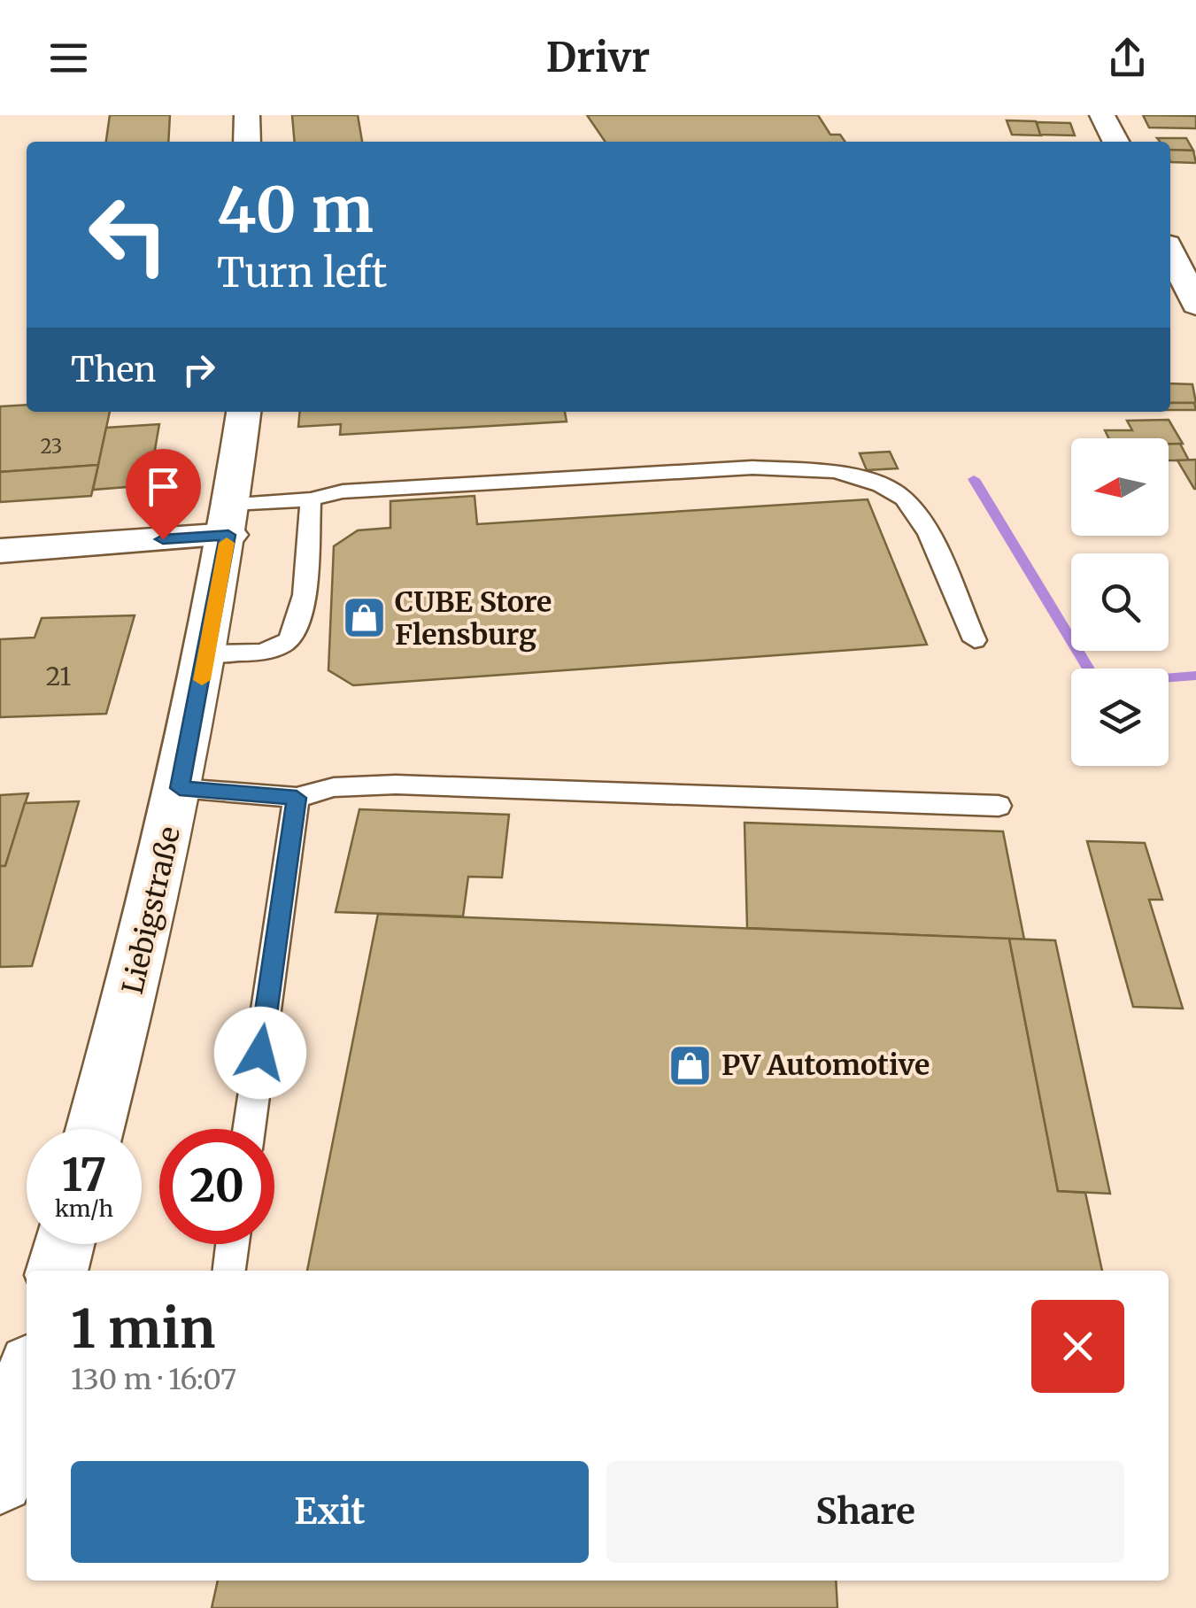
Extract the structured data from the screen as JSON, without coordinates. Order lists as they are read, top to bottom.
{
  "streets": {
    "street": ["Liebigstraße"]
  },
  "places": {
    "shop": ["CUBE Store Flensburg", "PV Automotive"]
  },
  "house_numbers": ["23", "21"],
  "north": "left",
  "page": {
    "header": "Drivr",
    "turn": ["40 m", "Turn left"],
    "then": "Then",
    "speed": "17 km/h",
    "limit": "20",
    "heading": ["1 min", "130 m · 16:07"],
    "buttons": ["Exit", "Share"]
  }
}
